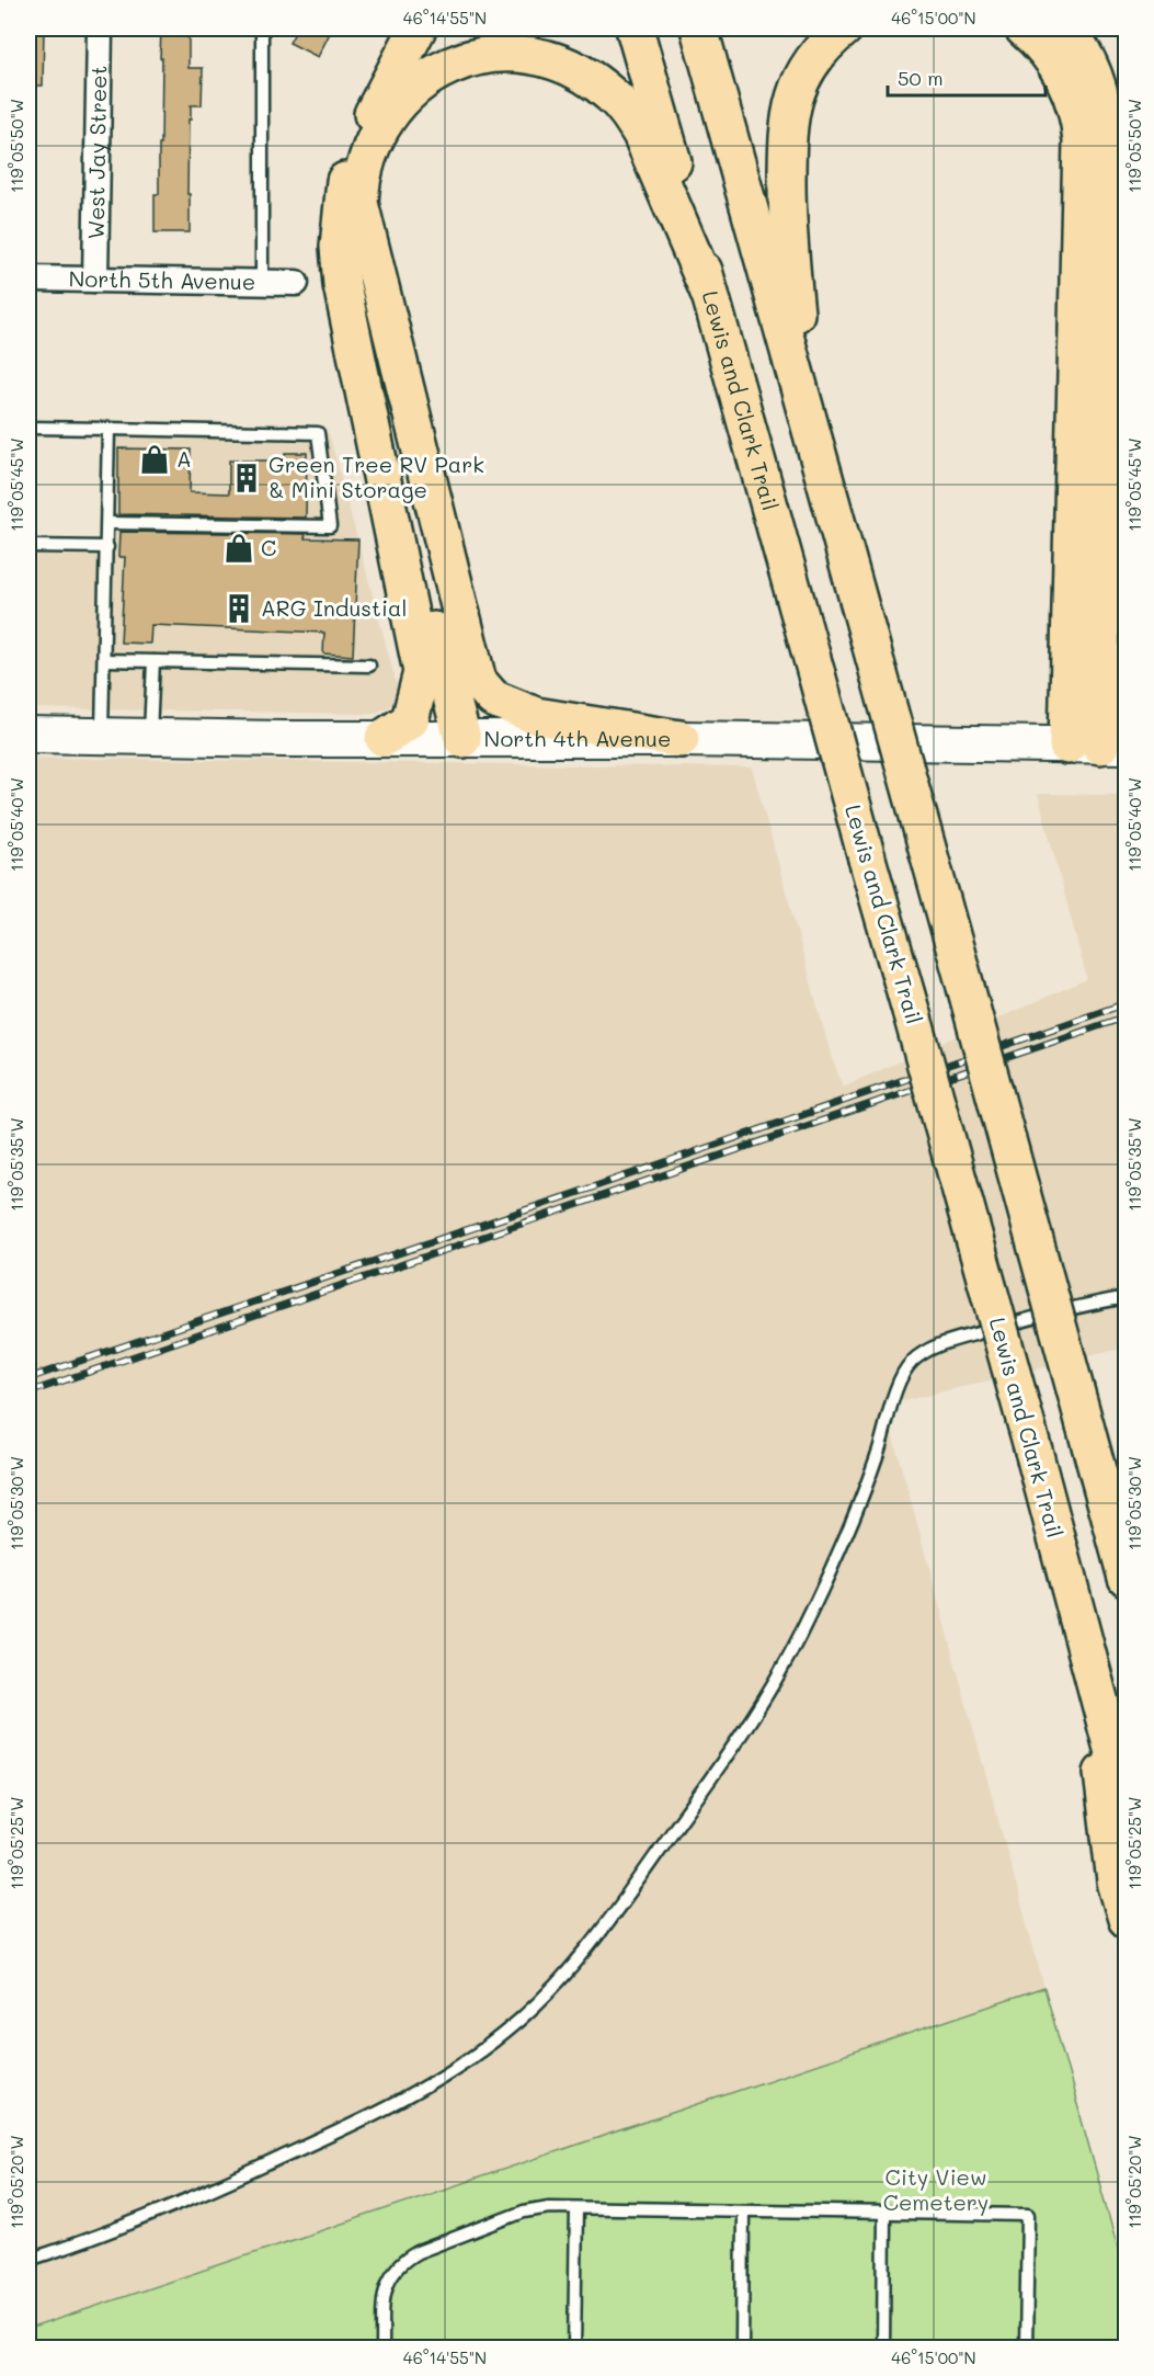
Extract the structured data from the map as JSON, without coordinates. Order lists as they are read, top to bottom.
{
  "streets": {
    "highway": ["Lewis and Clark Trail"],
    "main road": ["North 4th Avenue"],
    "street": ["West Jay Street", "North 5th Avenue"]
  },
  "crossings": [
    ["West Jay Street", "North 5th Avenue"]
  ],
  "parks": ["City View Cemetery"],
  "places": {
    "shop": ["A", "C"],
    "building": ["Green Tree RV Park & Mini Storage", "ARG Industial"]
  },
  "scale_bar": "50 m",
  "coordinates": [
    "46°14'55\"N",
    "46°15'00\"N",
    "119°05'50\"W",
    "119°05'45\"W",
    "119°05'40\"W",
    "119°05'35\"W",
    "119°05'30\"W",
    "119°05'25\"W",
    "119°05'20\"W"
  ]
}
